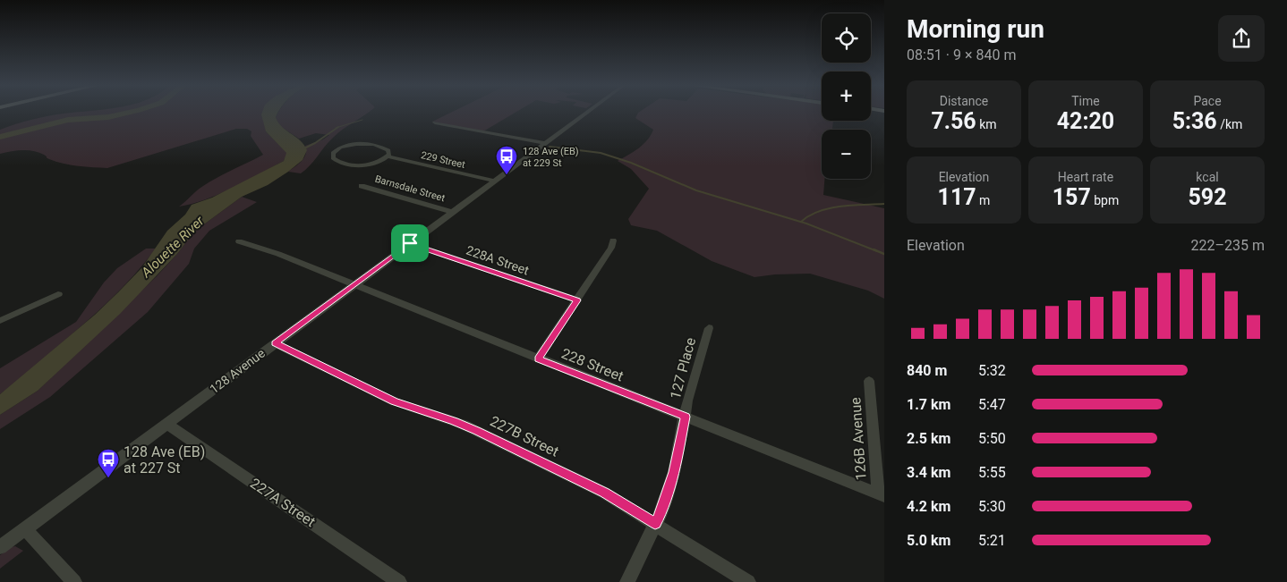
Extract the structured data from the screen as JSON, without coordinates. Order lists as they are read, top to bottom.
{
  "streets": {
    "street": [
      "229 Street",
      "Barnsdale Street",
      "228A Street",
      "228 Street",
      "127 Place",
      "128 Avenue",
      "227B Street",
      "126B Avenue",
      "227A Street"
    ]
  },
  "crossings": [
    ["229 Street", "128 Avenue"],
    ["Barnsdale Street", "128 Avenue"],
    ["228A Street", "128 Avenue"],
    ["228 Street", "127 Place"],
    ["228 Street", "128 Avenue"],
    ["228 Street", "126B Avenue"],
    ["127 Place", "227B Street"],
    ["128 Avenue", "227B Street"],
    ["128 Avenue", "227A Street"]
  ],
  "water": ["Alouette River"],
  "places": {
    "bus stop": ["128 Ave (EB) at 229 St", "128 Ave (EB) at 227 St"]
  },
  "page": {
    "heading": ["Morning run", "08:51 · 9 × 840 m"],
    "map_buttons": ["+", "−"],
    "stats": [
      ["Distance", "7.56 km"],
      ["Time", "42:20"],
      ["Pace", "5:36 /km"],
      ["Elevation", "117 m"],
      ["Heart rate", "157 bpm"],
      ["kcal", "592"]
    ],
    "chart": ["Elevation", "222–235 m"],
    "list": [
      {
        "name": "840 m",
        "note": "5:32"
      },
      {
        "name": "1.7 km",
        "note": "5:47"
      },
      {
        "name": "2.5 km",
        "note": "5:50"
      },
      {
        "name": "3.4 km",
        "note": "5:55"
      },
      {
        "name": "4.2 km",
        "note": "5:30"
      },
      {
        "name": "5.0 km",
        "note": "5:21"
      }
    ]
  }
}
